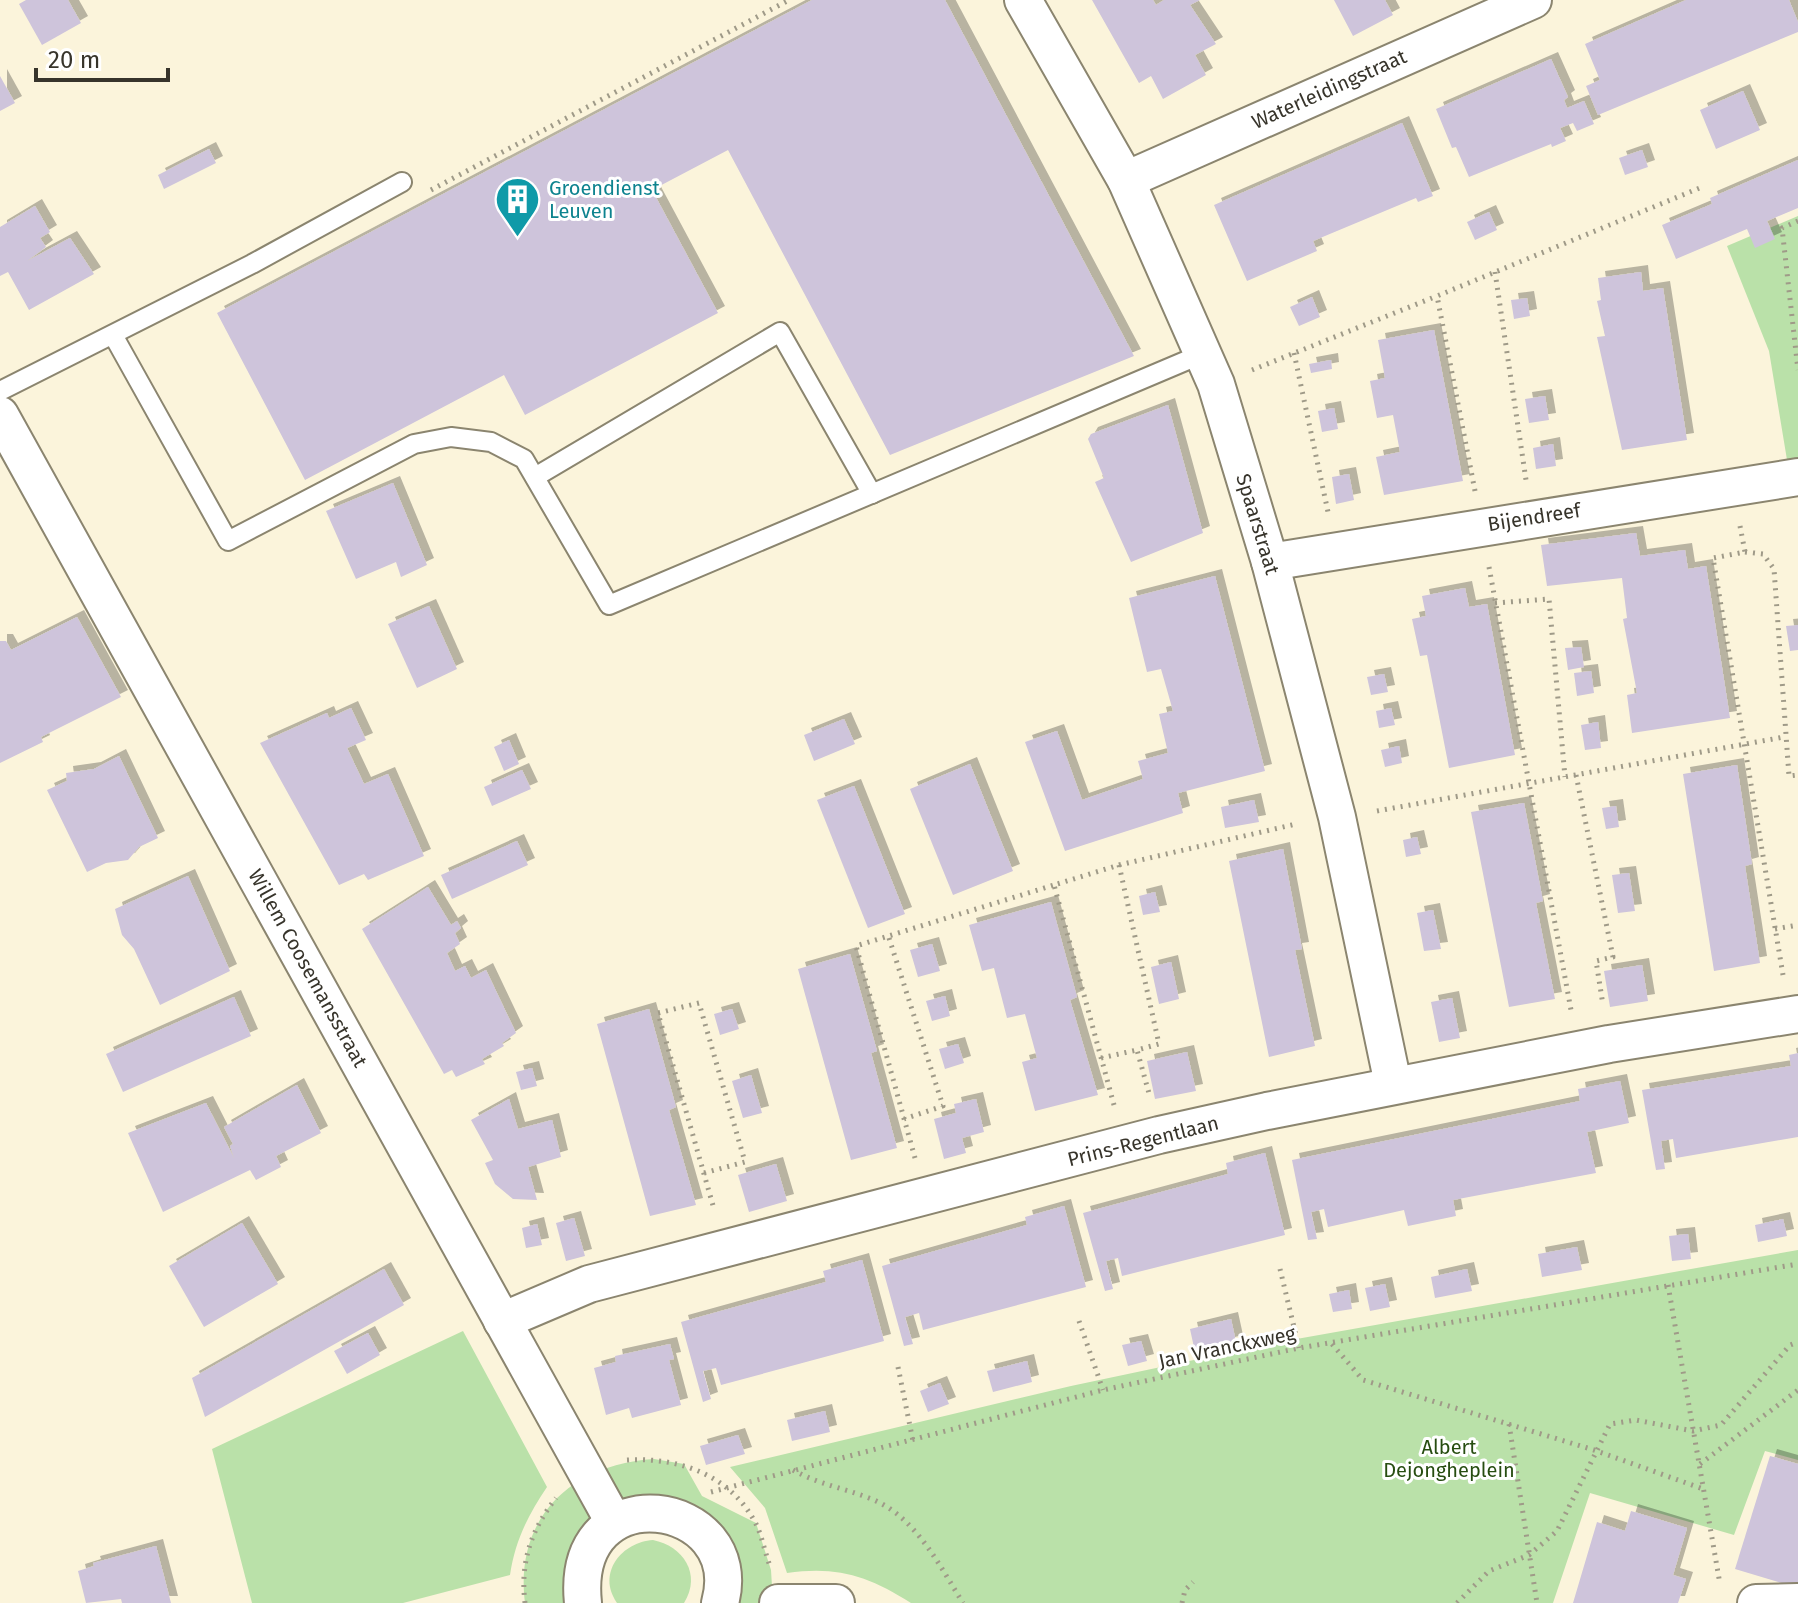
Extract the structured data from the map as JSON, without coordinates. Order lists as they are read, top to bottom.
{
  "streets": {
    "street": [
      "Waterleidingstraat",
      "Bijendreef",
      "Spaarstraat",
      "Willem Coosemansstraat",
      "Prins-Regentlaan"
    ],
    "path": ["Jan Vranckxweg"]
  },
  "crossings": [
    ["Waterleidingstraat", "Spaarstraat"],
    ["Bijendreef", "Spaarstraat"],
    ["Spaarstraat", "Prins-Regentlaan"],
    ["Willem Coosemansstraat", "Prins-Regentlaan"]
  ],
  "parks": ["Albert Dejongheplein"],
  "places": {
    "building": ["Groendienst Leuven"]
  },
  "scale_bar": "20 m"
}
